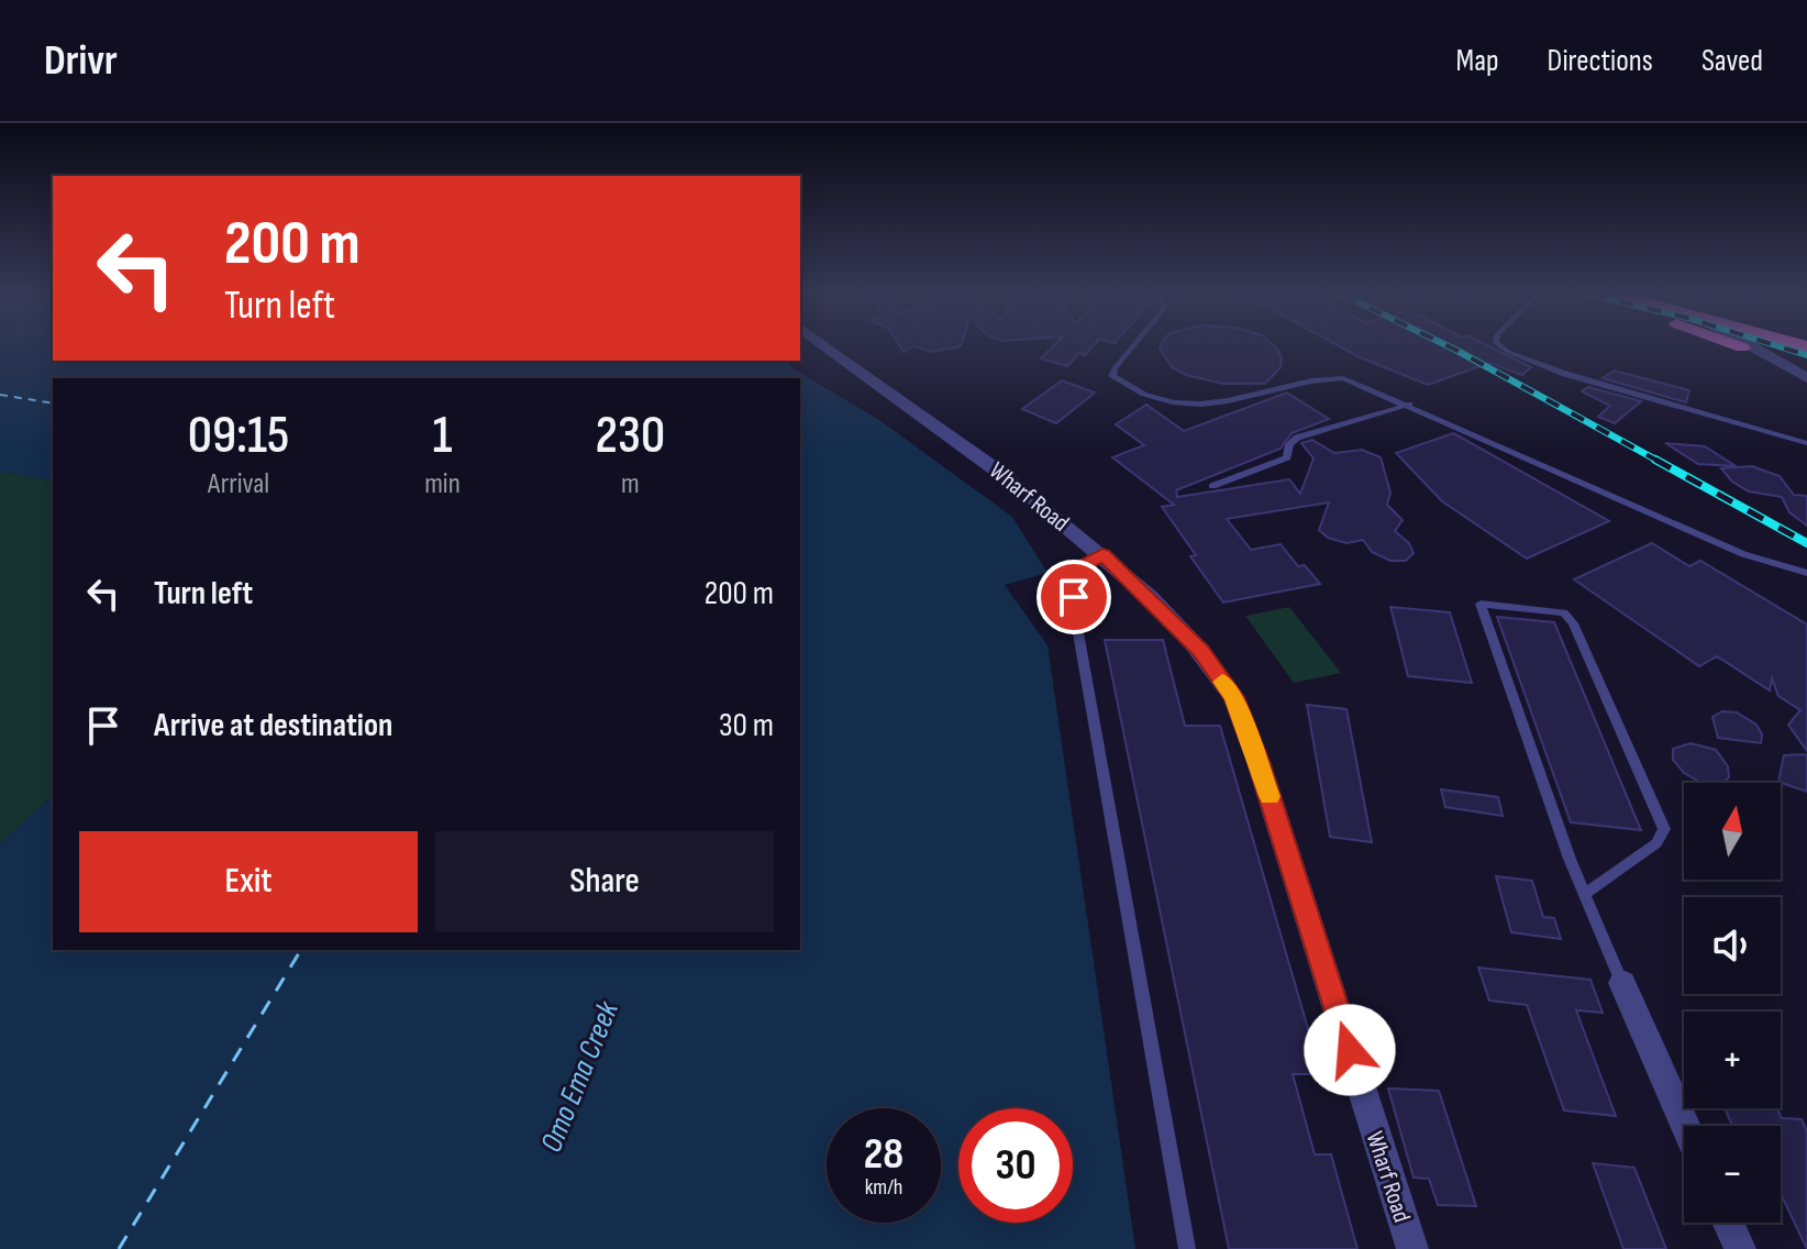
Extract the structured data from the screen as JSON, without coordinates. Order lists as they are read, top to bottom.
{
  "streets": {
    "street": ["Wharf Road"]
  },
  "water": ["Omo Ema Creek"],
  "north": "top",
  "page": {
    "header": "Drivr",
    "nav": ["Map", "Directions", "Saved"],
    "turn": ["200 m", "Turn left"],
    "eta": [
      "09:15",
      "Arrival",
      "1",
      "min",
      "230",
      "m"
    ],
    "list": [
      {
        "name": "Turn left",
        "value": "200 m"
      },
      {
        "name": "Arrive at destination",
        "value": "30 m"
      }
    ],
    "map_buttons": ["+", "−"],
    "buttons": ["Exit", "Share"],
    "speed": "28 km/h",
    "limit": "30"
  }
}
